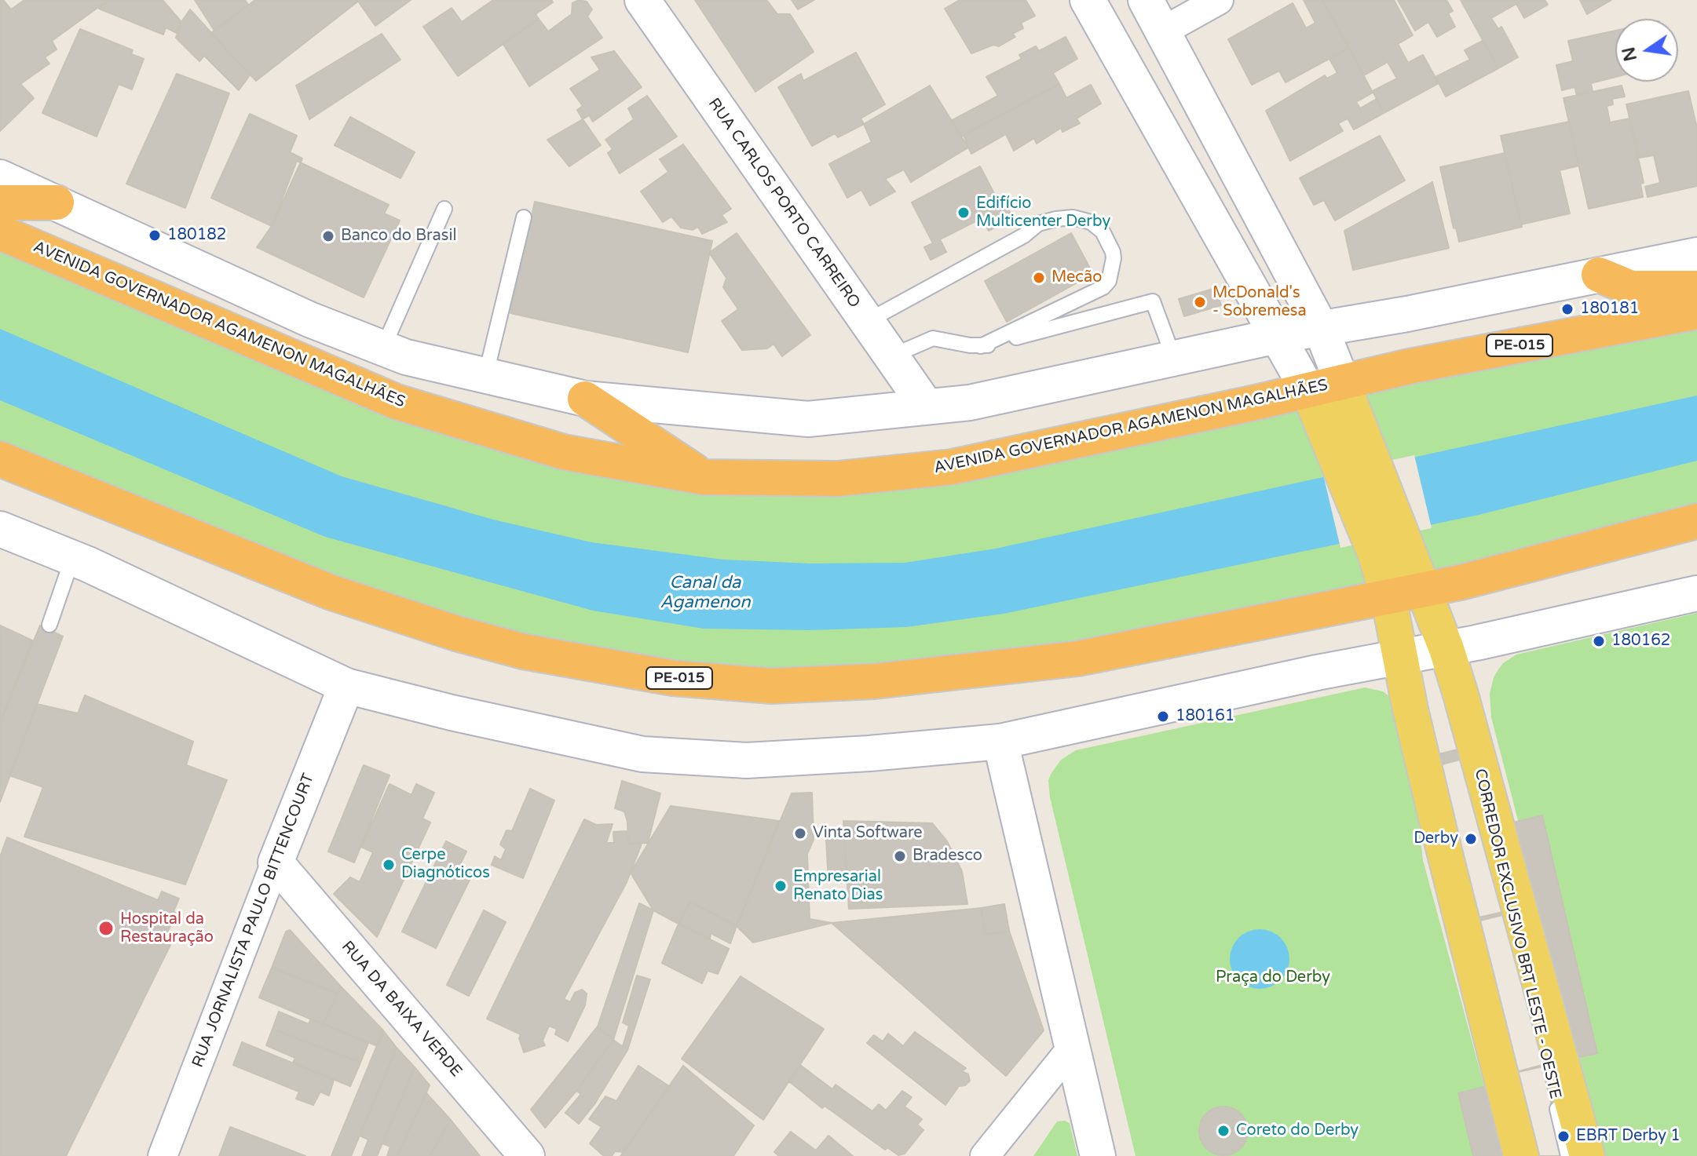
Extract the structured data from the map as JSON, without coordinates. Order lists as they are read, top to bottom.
{
  "streets": {
    "highway": ["AVENIDA GOVERNADOR AGAMENON MAGALHÃES", "PE-015"],
    "main road": ["RUA CARLOS PORTO CARREIRO", "RUA JORNALISTA PAULO BITTENCOURT", "RUA DA BAIXA VERDE"],
    "lane": ["CORREDOR EXCLUSIVO BRT LESTE - OESTE"]
  },
  "crossings": [
    ["RUA JORNALISTA PAULO BITTENCOURT", "RUA DA BAIXA VERDE"]
  ],
  "water": ["Canal da Agamenon"],
  "parks": ["Praça do Derby"],
  "places": [
    "Edifício Multicenter Derby",
    "180182",
    "Banco do Brasil",
    "Mecão",
    "McDonald's - Sobremesa",
    "180181",
    "180162",
    "180161",
    "Vinta Software",
    "Derby",
    "Bradesco",
    "Cerpe Diagnóticos",
    "Empresarial Renato Dias",
    "Hospital da Restauração",
    "Coreto do Derby",
    "EBRT Derby 1"
  ],
  "north": "left"
}
